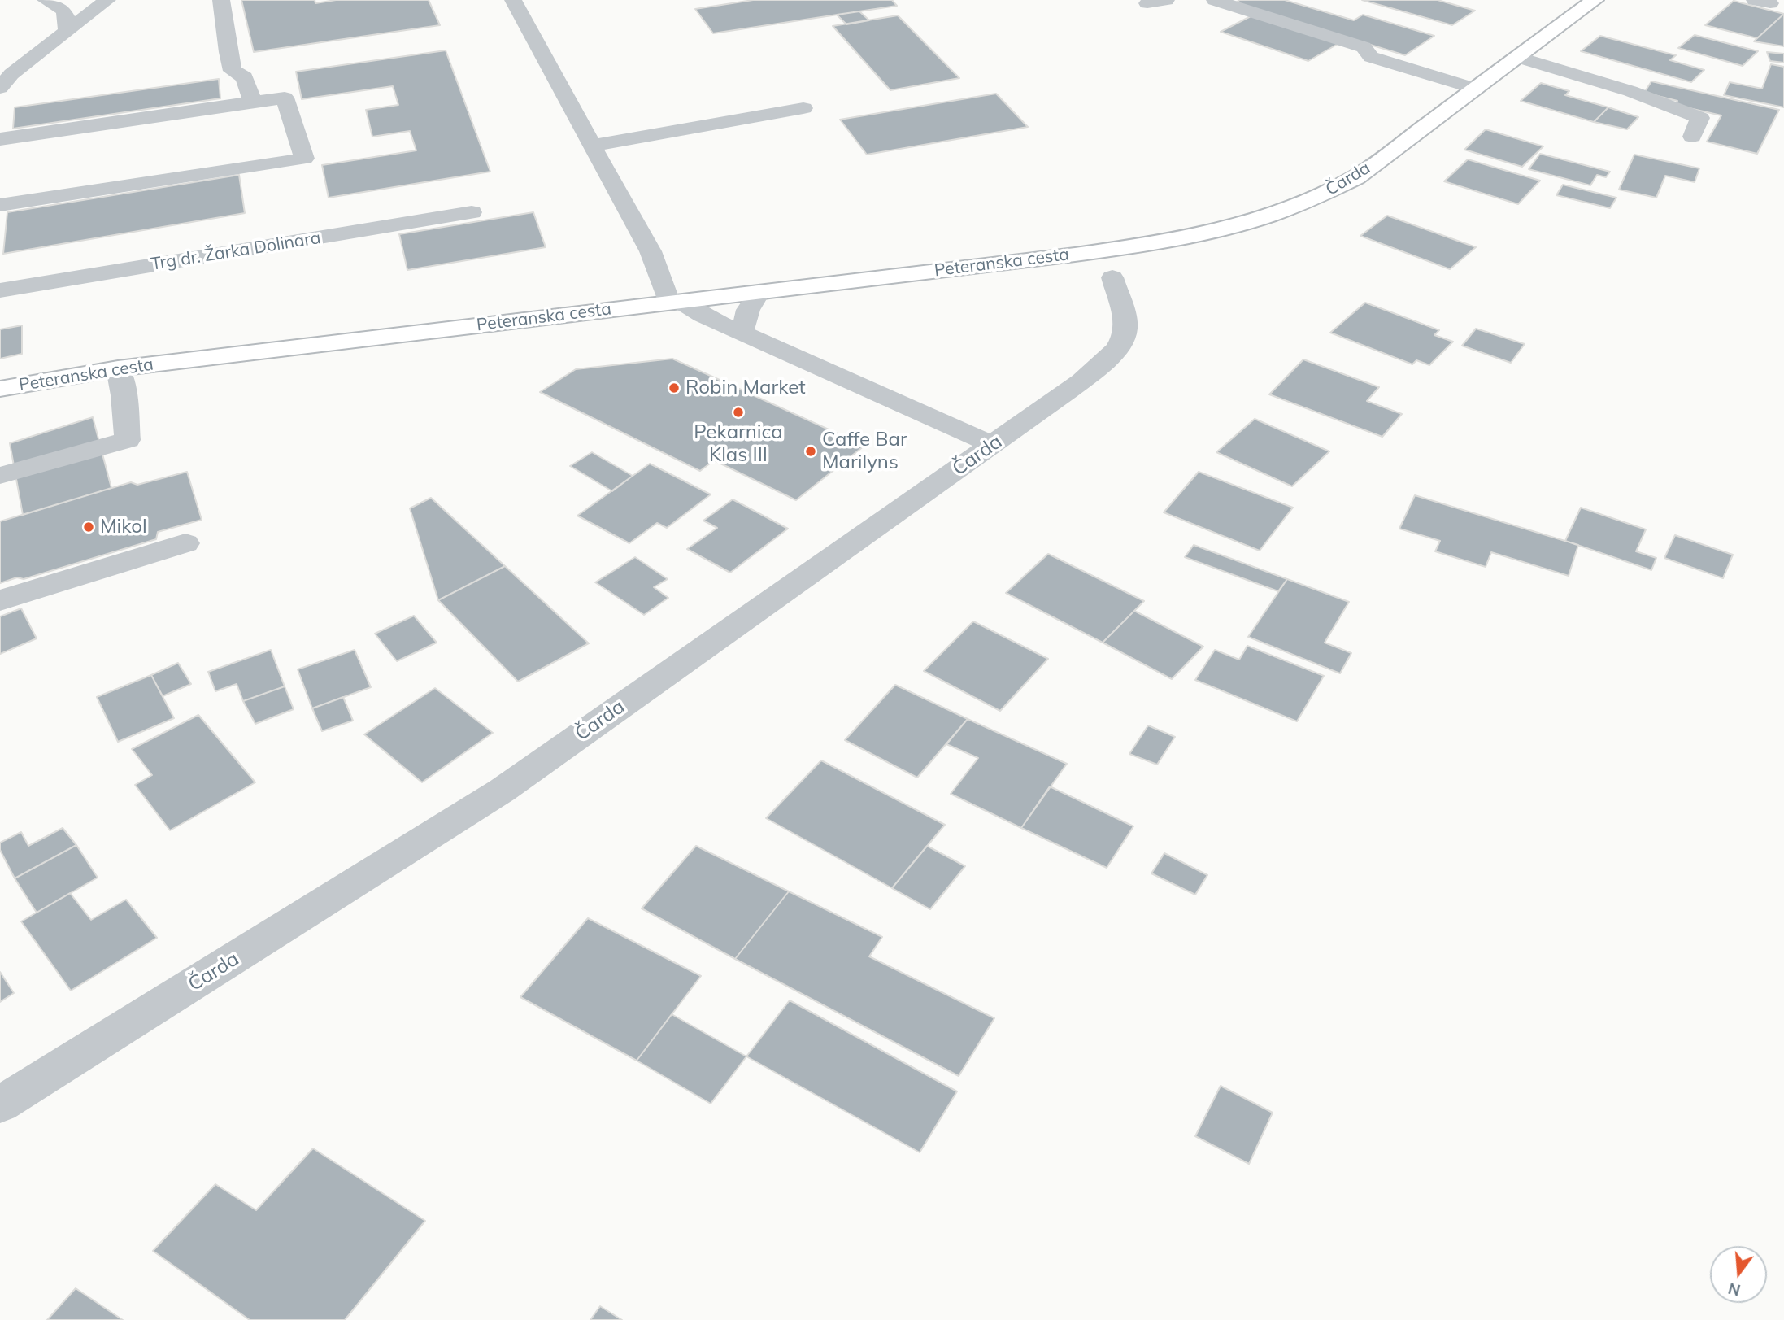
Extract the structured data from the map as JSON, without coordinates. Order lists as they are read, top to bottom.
{
  "streets": {
    "main road": ["Čarda", "Peteranska cesta"],
    "street": ["Trg dr. Žarka Dolinara"]
  },
  "crossings": [
    ["Čarda", "Peteranska cesta"]
  ],
  "places": [
    "Robin Market",
    "Pekarnica Klas III",
    "Caffe Bar Marilyns",
    "Mikol"
  ],
  "north": "bottom"
}
